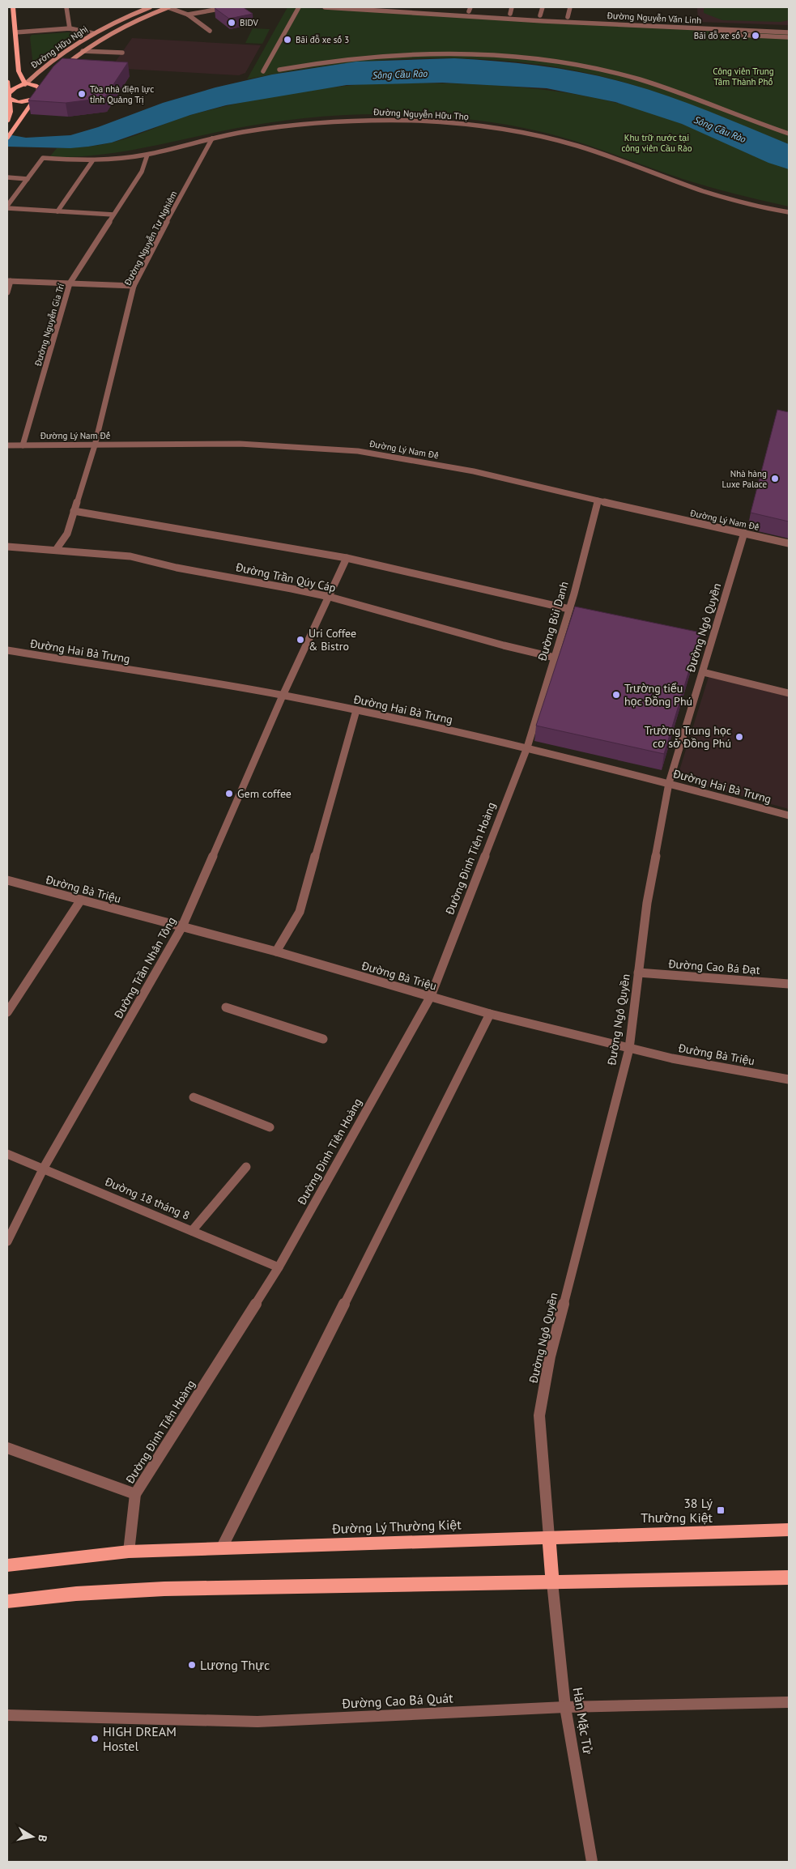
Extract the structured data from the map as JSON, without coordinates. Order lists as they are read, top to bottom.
{
  "streets": {
    "main road": ["Đường Hữu Nghị", "Đường Lý Thường Kiệt"],
    "street": [
      "Đường Nguyễn Văn Linh",
      "Đường Nguyễn Hữu Thọ",
      "Đường Nguyễn Tư Nghiêm",
      "Đường Nguyễn Gia Trí",
      "Đường Lý Nam Đế",
      "Đường Trần Qúy Cáp",
      "Đường Bùi Danh",
      "Đường Ngô Quyền",
      "Đường Hai Bà Trưng",
      "Đường Đinh Tiên Hoàng",
      "Đường Bà Triệu",
      "Đường Cao Bá Đạt",
      "Đường Trần Nhân Tông",
      "Đường 18 tháng 8",
      "Đường Cao Bá Quát",
      "Hàn Mặc Tử"
    ]
  },
  "crossings": [
    ["Đường Nguyễn Hữu Thọ", "Đường Nguyễn Tư Nghiêm"],
    ["Đường Nguyễn Hữu Thọ", "Đường Nguyễn Gia Trí"],
    ["Đường Nguyễn Tư Nghiêm", "Đường Lý Nam Đế"],
    ["Đường Nguyễn Tư Nghiêm", "Đường Trần Qúy Cáp"],
    ["Đường Nguyễn Gia Trí", "Đường Lý Nam Đế"],
    ["Đường Lý Nam Đế", "Đường Bùi Danh"],
    ["Đường Lý Nam Đế", "Đường Ngô Quyền"],
    ["Đường Trần Qúy Cáp", "Đường Bùi Danh"],
    ["Đường Trần Qúy Cáp", "Đường Trần Nhân Tông"],
    ["Đường Bùi Danh", "Đường Hai Bà Trưng"],
    ["Đường Bùi Danh", "Đường Đinh Tiên Hoàng"],
    ["Đường Ngô Quyền", "Đường Hai Bà Trưng"],
    ["Đường Ngô Quyền", "Đường Bà Triệu"],
    ["Đường Ngô Quyền", "Đường Cao Bá Đạt"],
    ["Đường Ngô Quyền", "Đường Lý Thường Kiệt"],
    ["Đường Hai Bà Trưng", "Đường Đinh Tiên Hoàng"],
    ["Đường Hai Bà Trưng", "Đường Trần Nhân Tông"],
    ["Đường Đinh Tiên Hoàng", "Đường Bà Triệu"],
    ["Đường Đinh Tiên Hoàng", "Đường 18 tháng 8"],
    ["Đường Đinh Tiên Hoàng", "Đường Lý Thường Kiệt"],
    ["Đường Bà Triệu", "Đường Trần Nhân Tông"],
    ["Đường Trần Nhân Tông", "Đường 18 tháng 8"],
    ["Đường Cao Bá Quát", "Hàn Mặc Tử"]
  ],
  "water": ["Sông Cầu Rào"],
  "parks": ["Công viên Trung Tâm Thành Phố", "Khu trữ nước tại công viên Cầu Rào"],
  "places": {
    "other": [
      "BIDV",
      "Bãi đỗ xe số 2",
      "Bãi đỗ xe số 3",
      "Tòa nhà điện lực tỉnh Quảng Trị",
      "Nhà hàng Luxe Palace",
      "Uri Coffee & Bistro",
      "Trường tiểu học Đồng Phú",
      "Trường Trung học cơ sở Đồng Phú",
      "Gem coffee",
      "Lương Thực",
      "HIGH DREAM Hostel"
    ],
    "transit": ["38 Lý Thường Kiệt"]
  },
  "north": "right"
}
